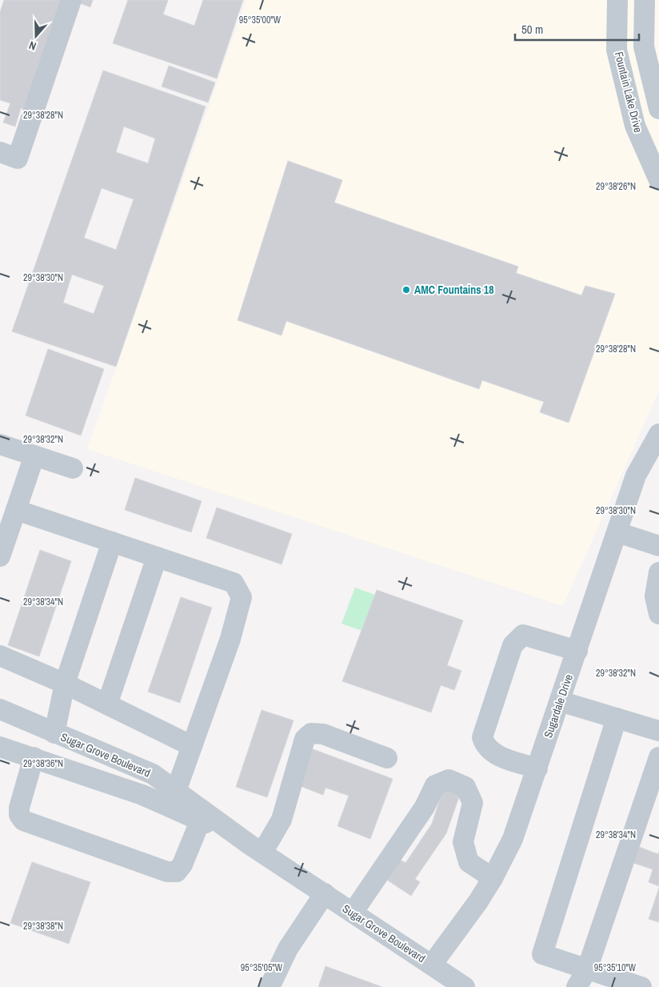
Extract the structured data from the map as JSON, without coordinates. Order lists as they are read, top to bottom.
{
  "streets": {
    "street": ["Fountain Lake Drive", "Sugardale Drive", "Sugar Grove Boulevard"]
  },
  "crossings": [
    ["Sugardale Drive", "Sugar Grove Boulevard"]
  ],
  "places": ["AMC Fountains 18"],
  "scale_bar": "50 m",
  "north": "bottom",
  "coordinates": [
    "95°35'00\"W",
    "29°38'28\"N",
    "29°38'26\"N",
    "29°38'30\"N",
    "29°38'32\"N",
    "29°38'34\"N",
    "29°38'36\"N",
    "29°38'38\"N",
    "95°35'05\"W",
    "95°35'10\"W"
  ]
}
